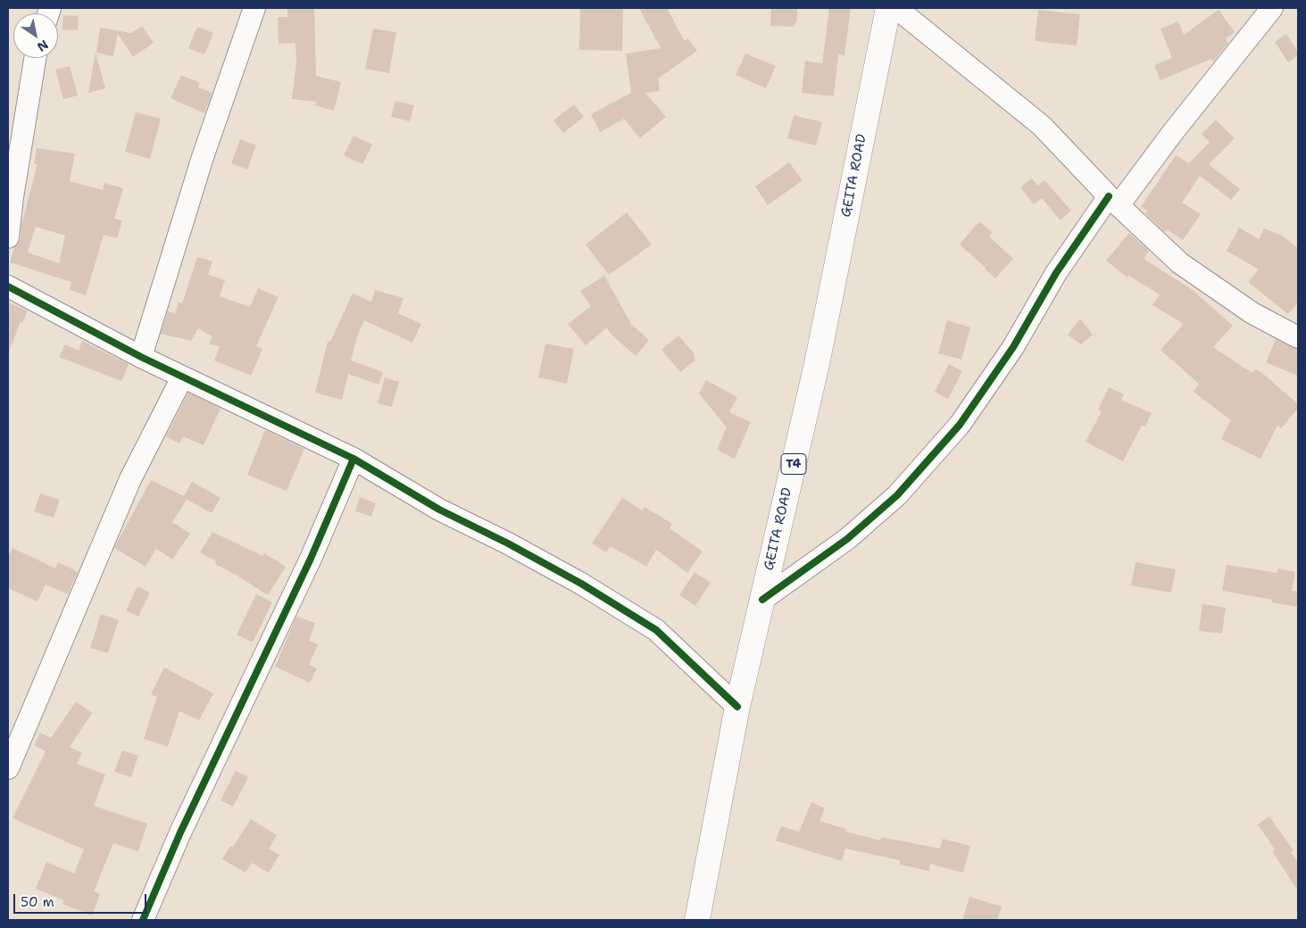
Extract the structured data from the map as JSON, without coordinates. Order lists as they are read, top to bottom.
{
  "streets": {
    "highway": ["GEITA ROAD", "T4"]
  },
  "scale_bar": "50 m",
  "north": "bottom right"
}
